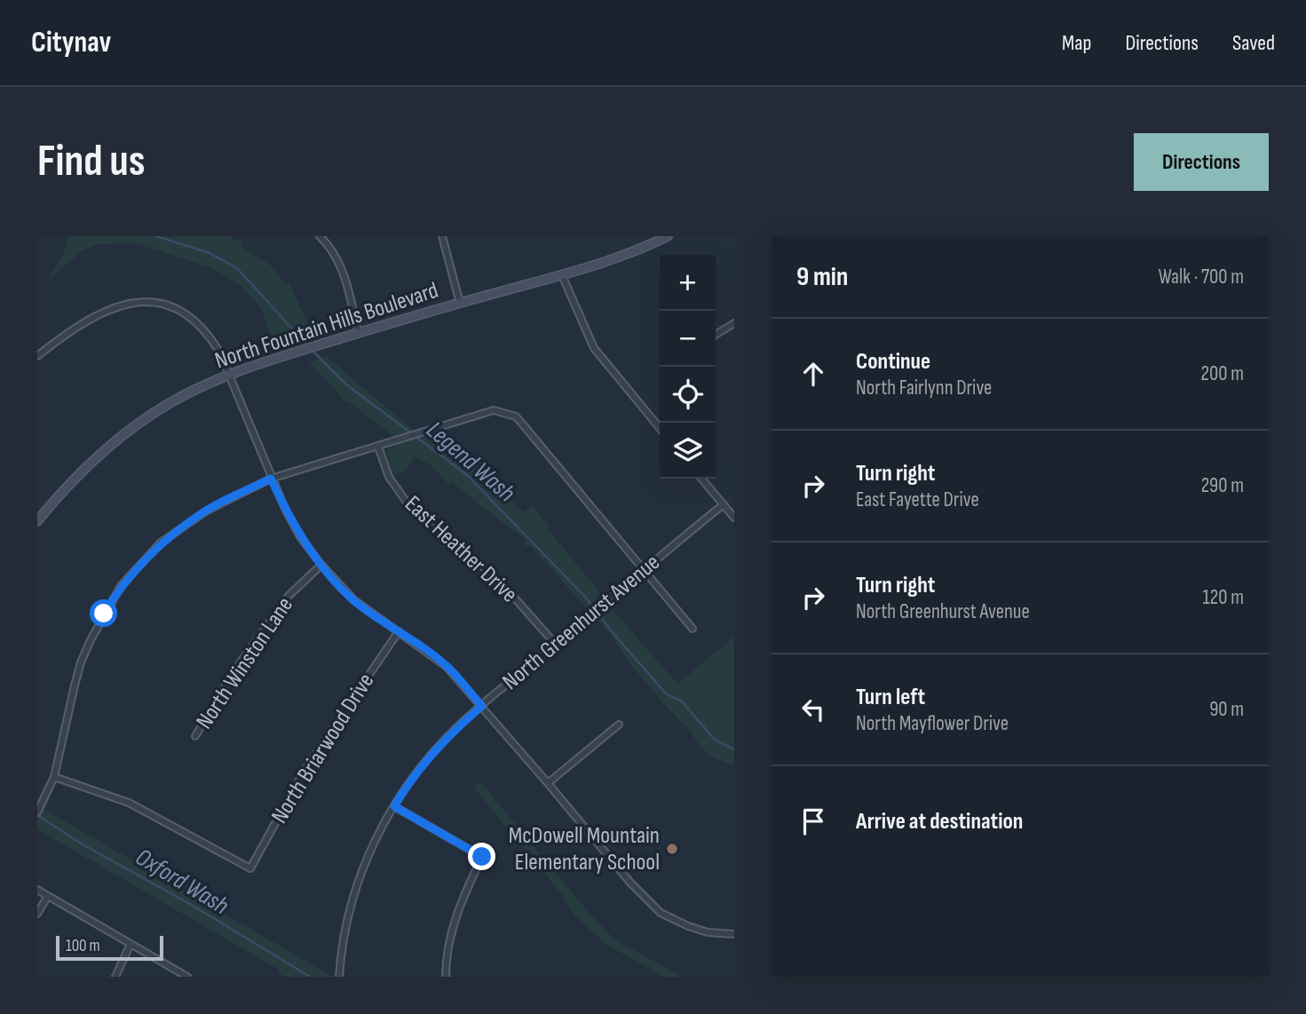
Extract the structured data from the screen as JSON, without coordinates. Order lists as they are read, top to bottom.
{
  "streets": {
    "main road": ["North Fountain Hills Boulevard"],
    "street": [
      "East Heather Drive",
      "North Greenhurst Avenue",
      "North Winston Lane",
      "North Briarwood Drive"
    ]
  },
  "crossings": [
    ["East Heather Drive", "North Greenhurst Avenue"]
  ],
  "water": ["Legend Wash", "Oxford Wash"],
  "places": ["McDowell Mountain Elementary School"],
  "scale_bar": "100 m",
  "page": {
    "header": "Citynav",
    "nav": ["Map", "Directions", "Saved"],
    "buttons": "Directions",
    "title": "Find us",
    "heading": ["9 min", "Walk · 700 m"],
    "map_buttons": ["+", "−"],
    "list": [
      ["Continue", "North Fairlynn Drive", "200 m"],
      ["Turn right", "East Fayette Drive", "290 m"],
      ["Turn right", "North Greenhurst Avenue", "120 m"],
      ["Turn left", "North Mayflower Drive", "90 m"],
      "Arrive at destination"
    ],
    "scale": "100 m"
  }
}
